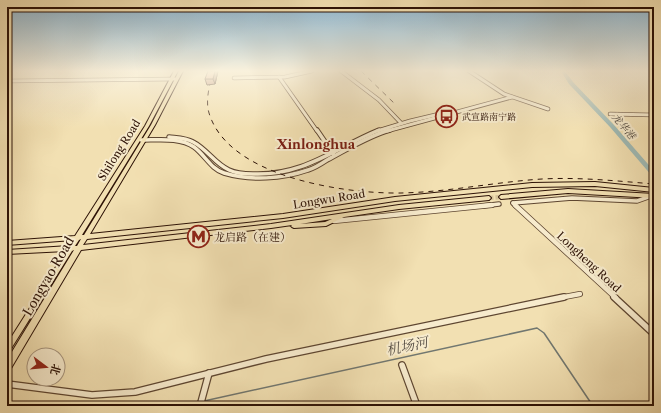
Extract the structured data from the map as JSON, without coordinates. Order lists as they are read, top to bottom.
{
  "streets": {
    "main road": ["Shilong Road", "Longwu Road", "Longyao Road"],
    "street": ["Longheng Road"]
  },
  "crossings": [
    ["Shilong Road", "Longwu Road"],
    ["Shilong Road", "Longyao Road"],
    ["Longwu Road", "Longyao Road"]
  ],
  "districts": ["Xinlonghua"],
  "water": ["龙华港", "机场河"],
  "places": {
    "bus stop": ["武宣路南宁路"],
    "metro station": ["龙启路（在建）"]
  },
  "north": "right"
}
